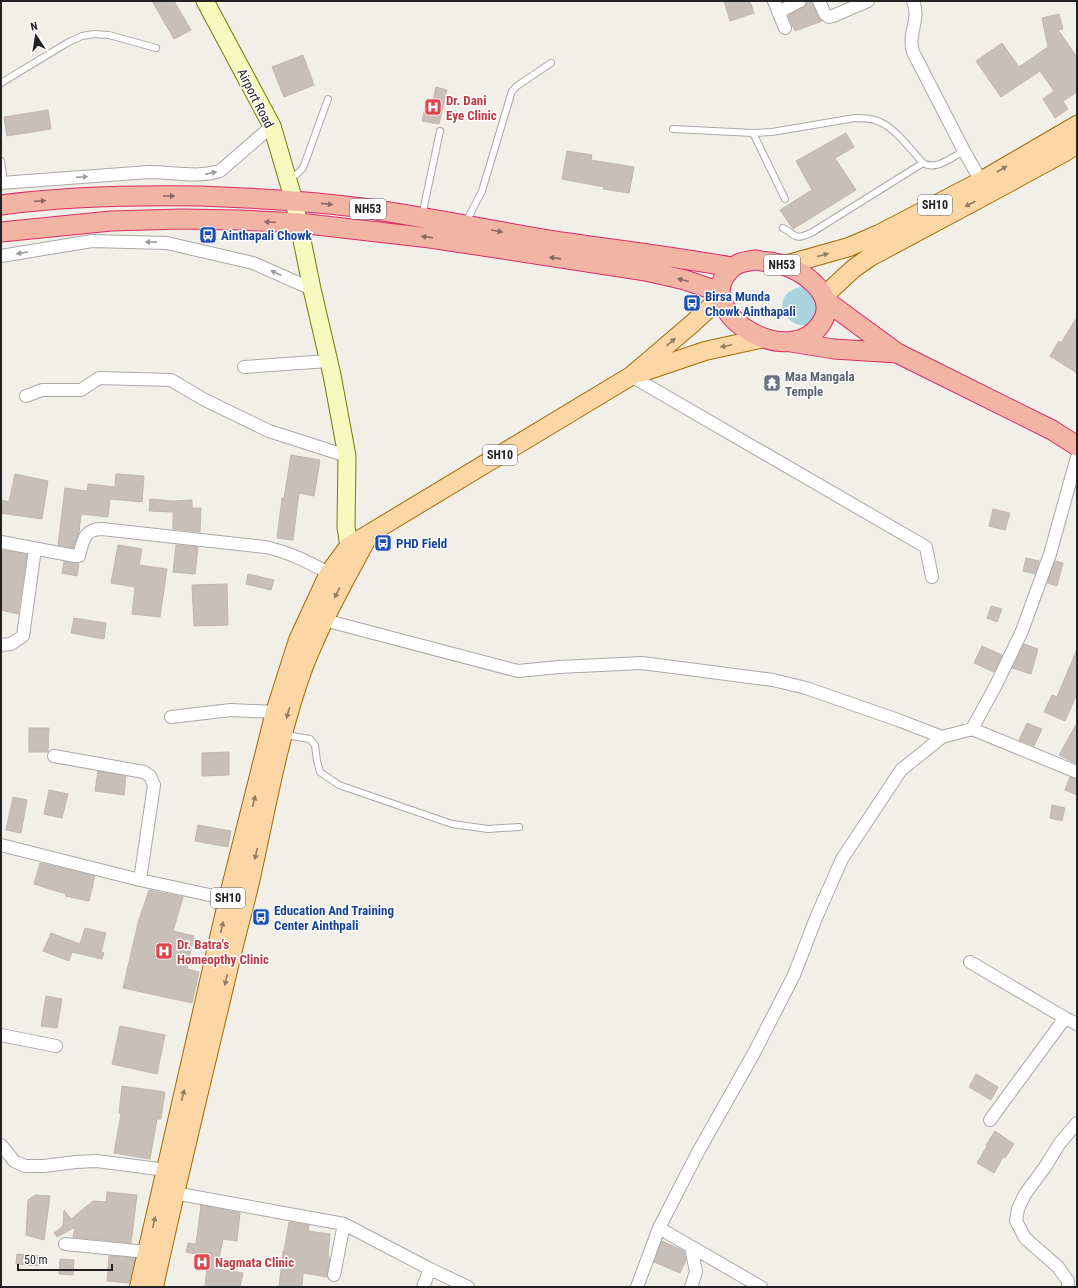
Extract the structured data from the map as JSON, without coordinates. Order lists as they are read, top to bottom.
{
  "streets": {
    "highway": ["NH53"],
    "main road": ["Airport Road", "SH10"]
  },
  "crossings": [
    ["Airport Road", "SH10"],
    ["Airport Road", "NH53"],
    ["SH10", "NH53"]
  ],
  "places": {
    "hospital": ["Dr. Dani Eye Clinic", "Dr. Batra's Homeopthy Clinic", "Nagmata Clinic"],
    "bus stop": [
      "Ainthapali Chowk",
      "Birsa Munda Chowk Ainthapali",
      "PHD Field",
      "Education And Training Center Ainthpali"
    ],
    "temple": ["Maa Mangala Temple"]
  },
  "scale_bar": "50 m",
  "north": "top"
}
